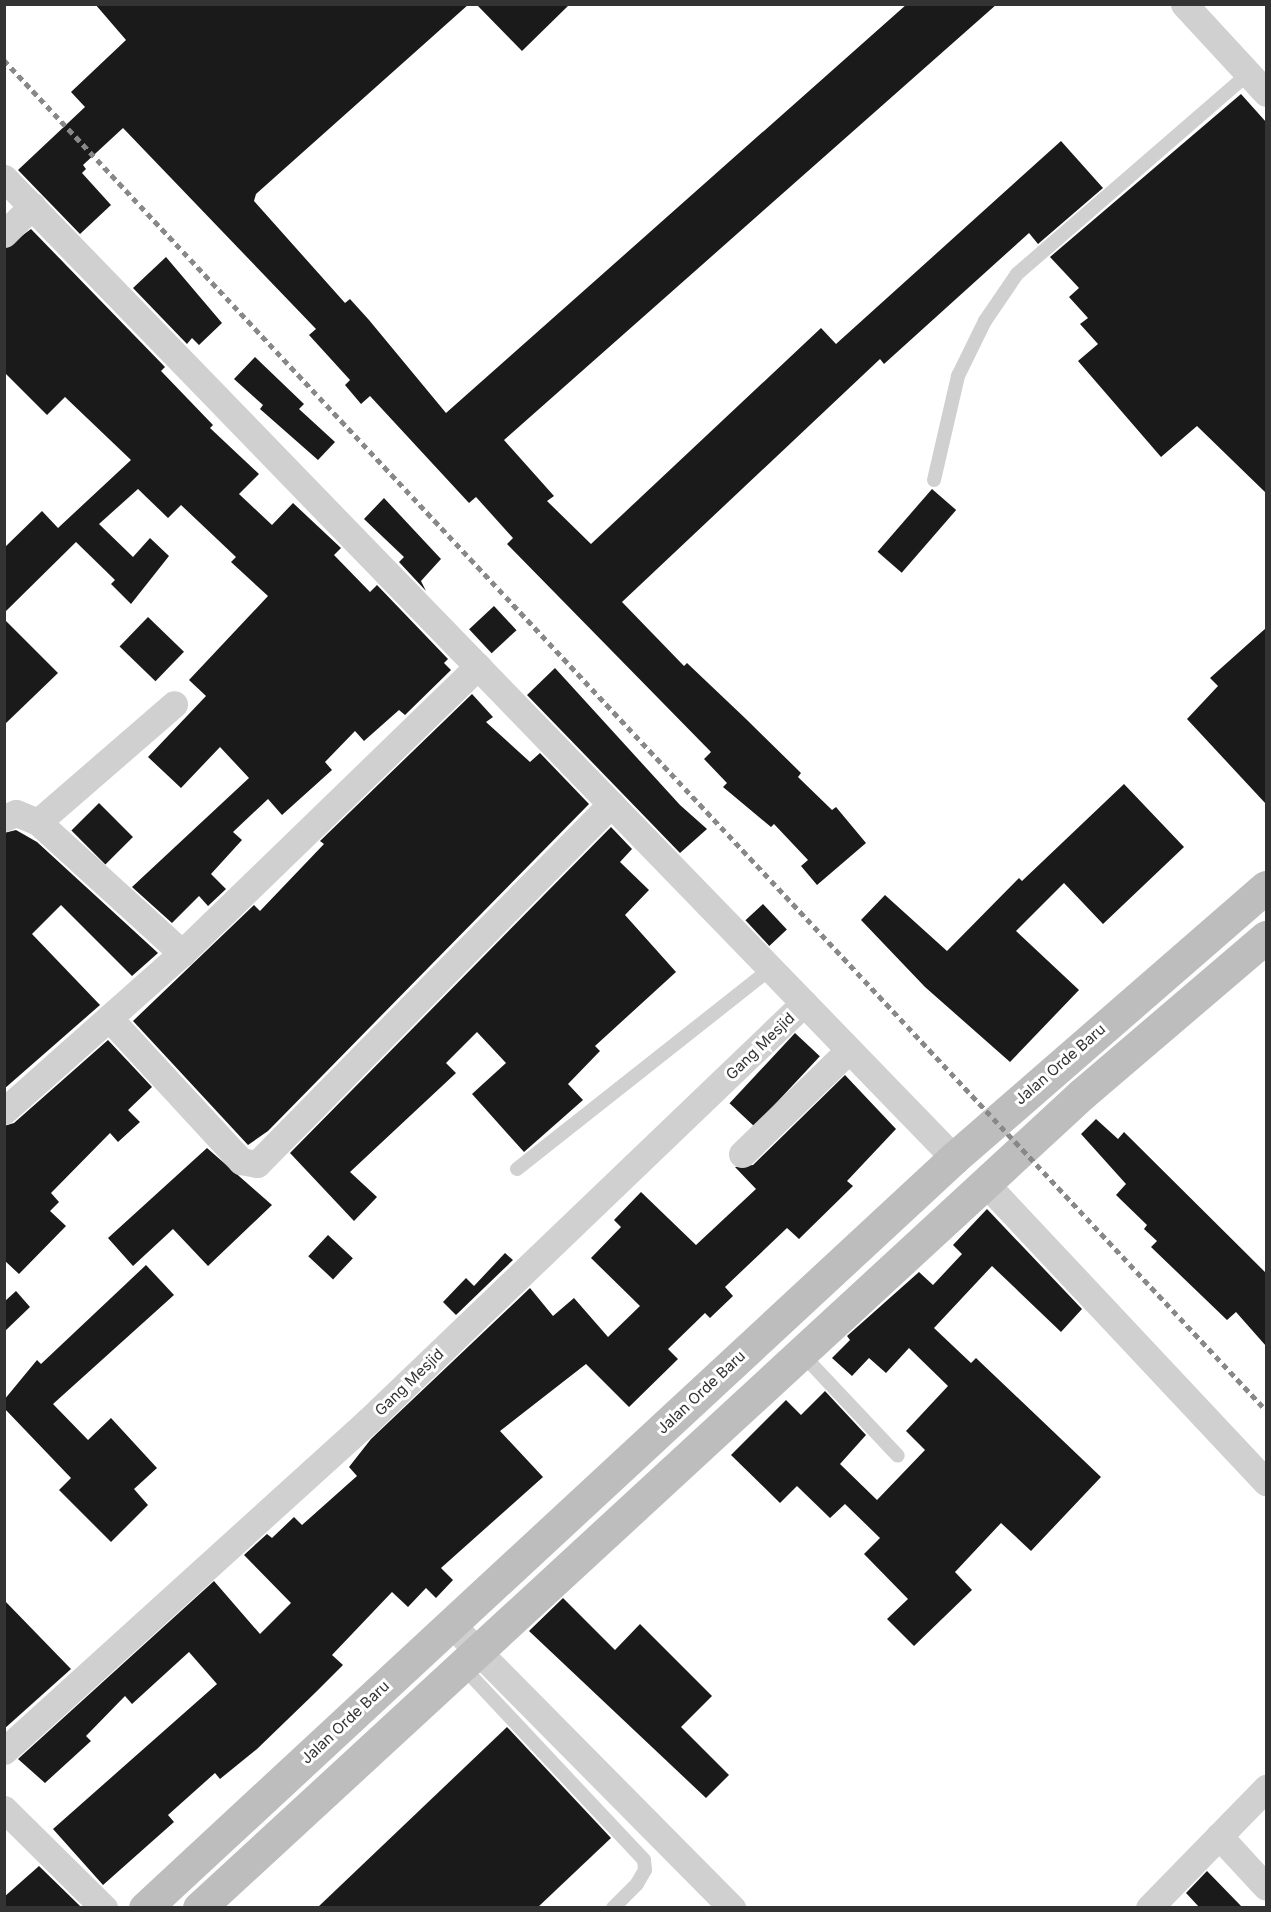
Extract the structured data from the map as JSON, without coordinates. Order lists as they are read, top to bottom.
{
  "streets": {
    "main road": ["Jalan Orde Baru"],
    "street": ["Gang Mesjid"]
  }
}
